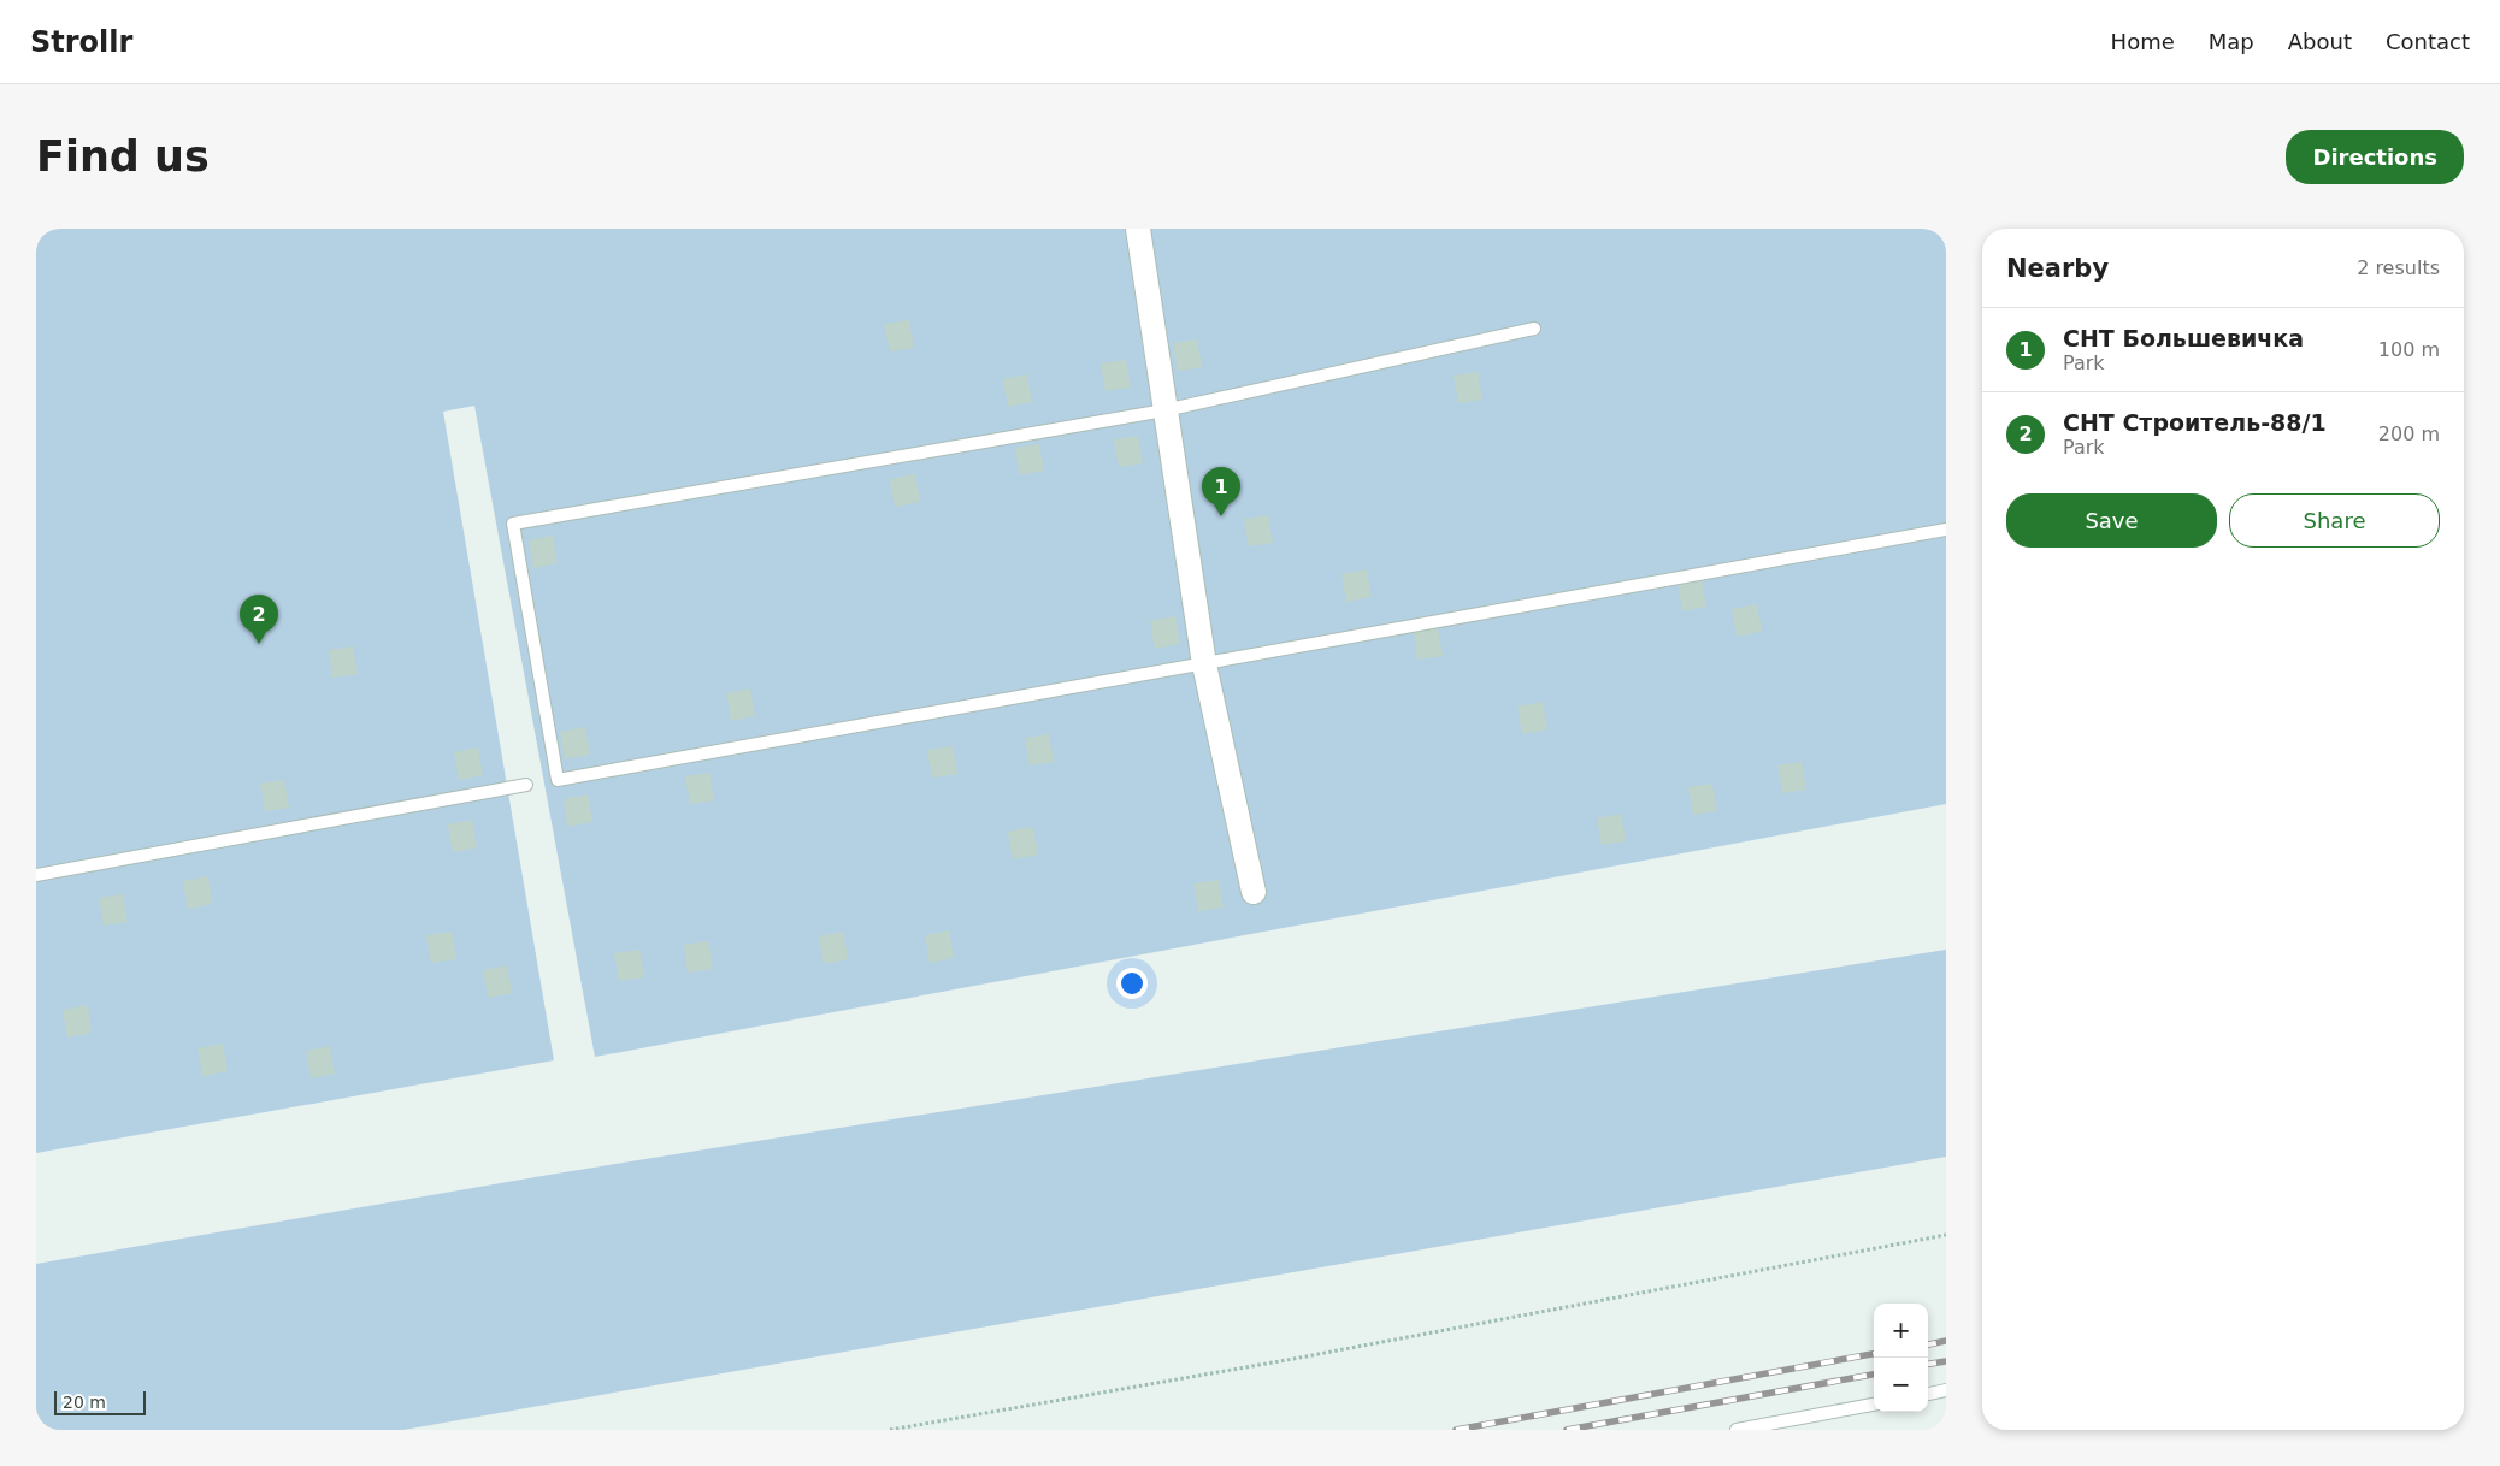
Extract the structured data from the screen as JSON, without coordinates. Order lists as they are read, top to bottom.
{
  "scale_bar": "20 m",
  "page": {
    "header": "Strollr",
    "nav": [
      "Home",
      "Map",
      "About",
      "Contact"
    ],
    "buttons": [
      "Directions",
      ["Save", "Share"]
    ],
    "title": "Find us",
    "heading": ["Nearby", "2 results"],
    "list": [
      {
        "mark": "1",
        "name": "СНТ Большевичка",
        "note": "Park",
        "value": "100 m"
      },
      {
        "mark": "2",
        "name": "СНТ Строитель-88/1",
        "note": "Park",
        "value": "200 m"
      }
    ],
    "pins": ["1", "2"],
    "map_buttons": ["+", "−"],
    "scale": "20 m"
  }
}
